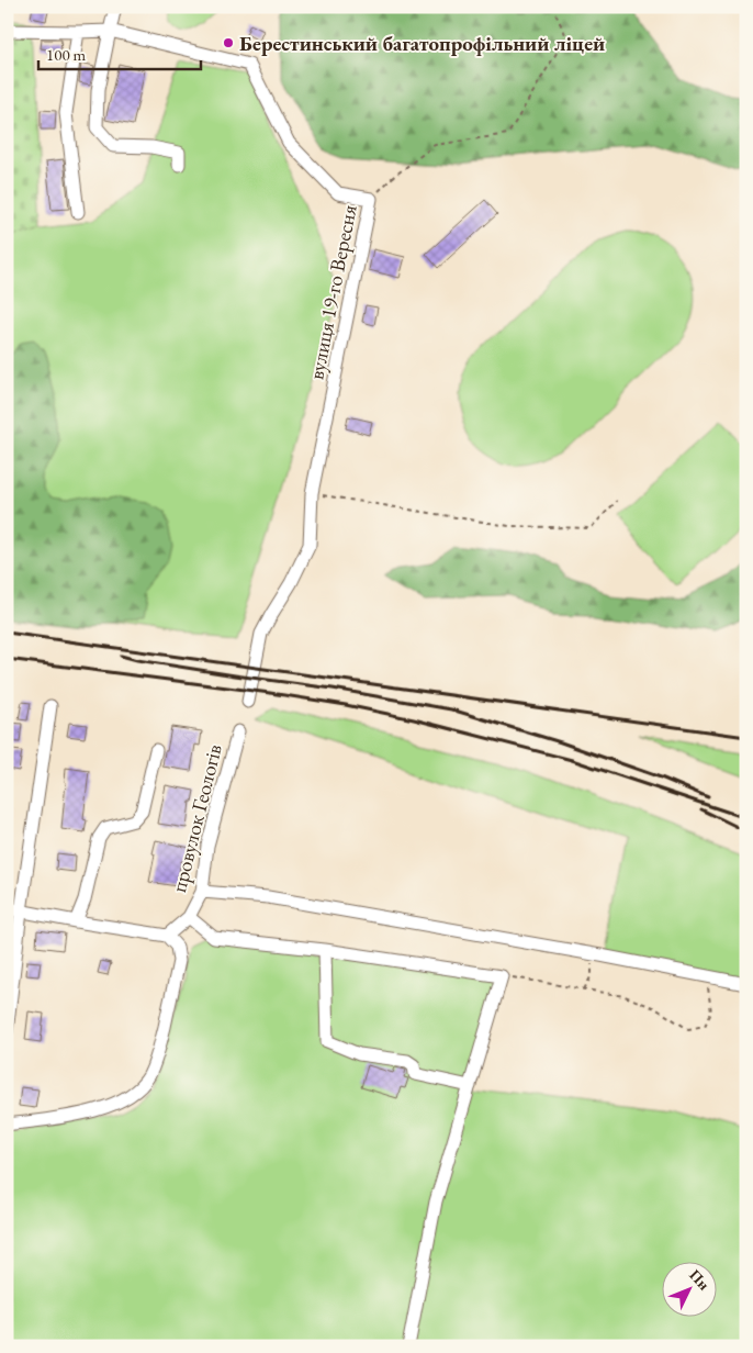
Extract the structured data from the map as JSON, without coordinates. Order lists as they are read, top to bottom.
{
  "streets": {
    "street": ["вулиця 19-го Вересня", "провулок Геологів"]
  },
  "places": ["Берестинський багатопрофільний ліцей"],
  "scale_bar": "100 m",
  "north": "top right"
}
